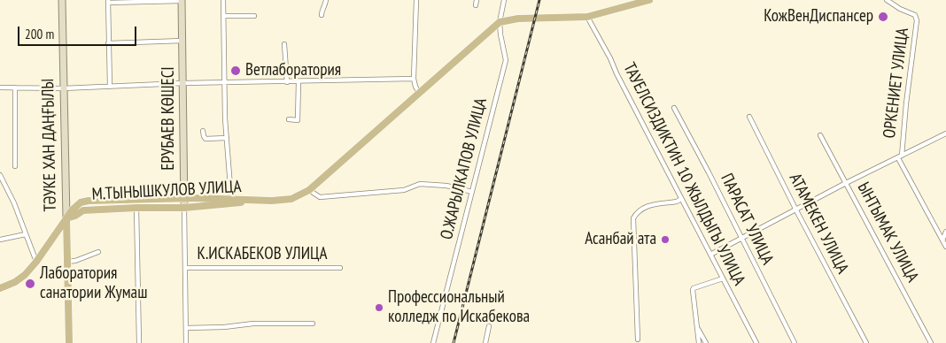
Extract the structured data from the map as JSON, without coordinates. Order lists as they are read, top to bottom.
{
  "streets": {
    "main road": ["ТӘУКЕ ХАН ДАҢҒЫЛЫ", "М.ТЫНЫШКУЛОВ УЛИЦА"],
    "street": [
      "ОРКЕНИЕТ УЛИЦА",
      "ЕРУБАЕВ КӨШЕСІ",
      "О.ЖАРЫЛКАПОВ УЛИЦА",
      "ТАУЕЛСИЗДИКТИН 10 ЖЫЛДЫГЫ УЛИЦА",
      "ПАРАСАТ УЛИЦА",
      "АТАМЕКЕН УЛИЦА",
      "ЫНТЫМАК УЛИЦА",
      "К.ИСКАБЕКОВ УЛИЦА"
    ]
  },
  "crossings": [
    ["ЕРУБАЕВ КӨШЕСІ", "М.ТЫНЫШКУЛОВ УЛИЦА"],
    ["ЕРУБАЕВ КӨШЕСІ", "К.ИСКАБЕКОВ УЛИЦА"],
    ["ТӘУКЕ ХАН ДАҢҒЫЛЫ", "М.ТЫНЫШКУЛОВ УЛИЦА"],
    ["О.ЖАРЫЛКАПОВ УЛИЦА", "М.ТЫНЫШКУЛОВ УЛИЦА"]
  ],
  "places": [
    "КожВенДиспансер",
    "Ветлаборатория",
    "Асанбай ата",
    "Лаборатория санатории Жумаш",
    "Профессиональный колледж по Искабекова"
  ],
  "scale_bar": "200 m"
}
